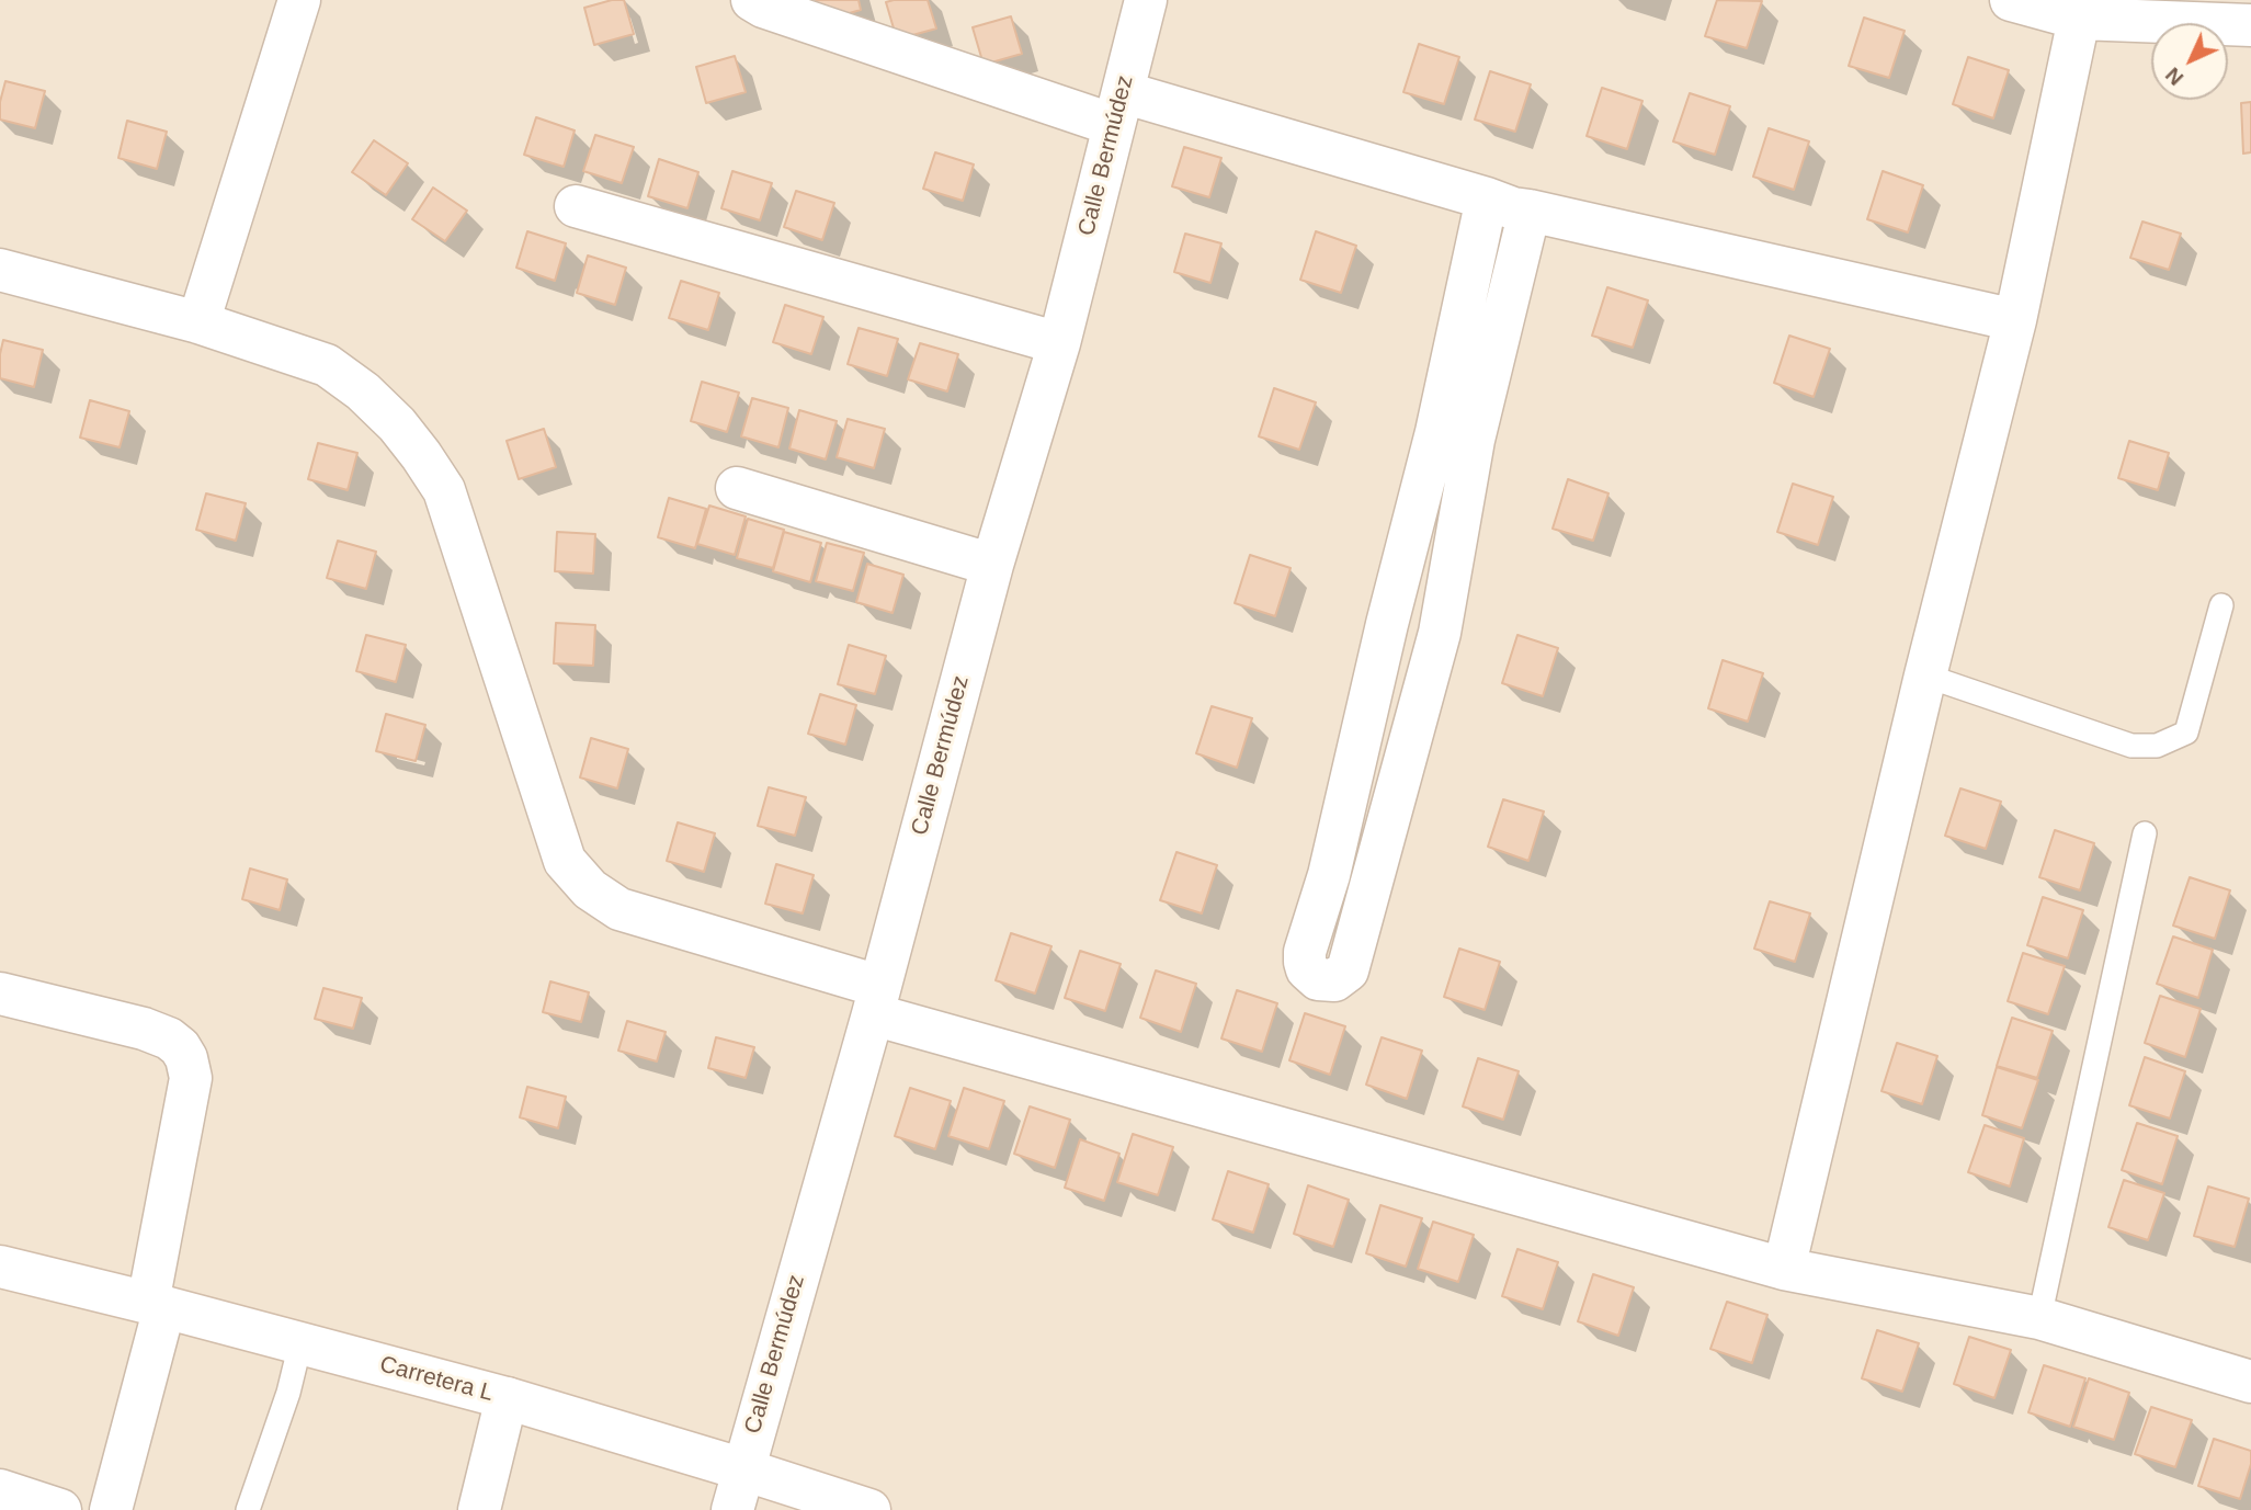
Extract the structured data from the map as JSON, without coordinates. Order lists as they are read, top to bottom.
{
  "streets": {
    "street": ["Calle Bermúdez", "Carretera L"]
  },
  "crossings": [
    ["Calle Bermúdez", "Carretera L"]
  ],
  "north": "bottom left"
}
